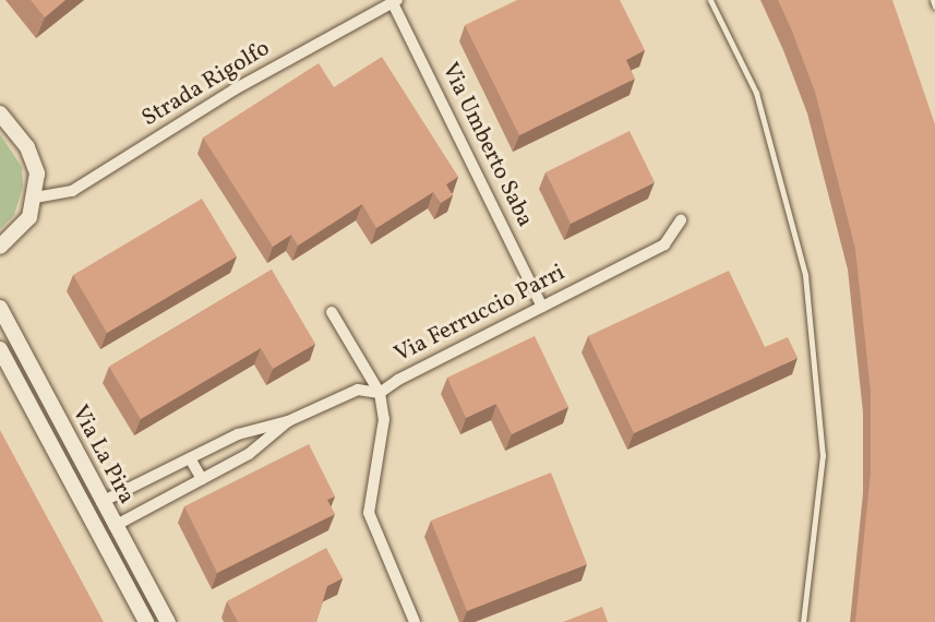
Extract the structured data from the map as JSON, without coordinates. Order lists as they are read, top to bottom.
{
  "streets": {
    "street": [
      "Strada Rigolfo",
      "Via Umberto Saba",
      "Via Ferruccio Parri",
      "Via La Pira"
    ]
  },
  "crossings": [
    ["Strada Rigolfo", "Via Umberto Saba"],
    ["Via Umberto Saba", "Via Ferruccio Parri"]
  ]
}
